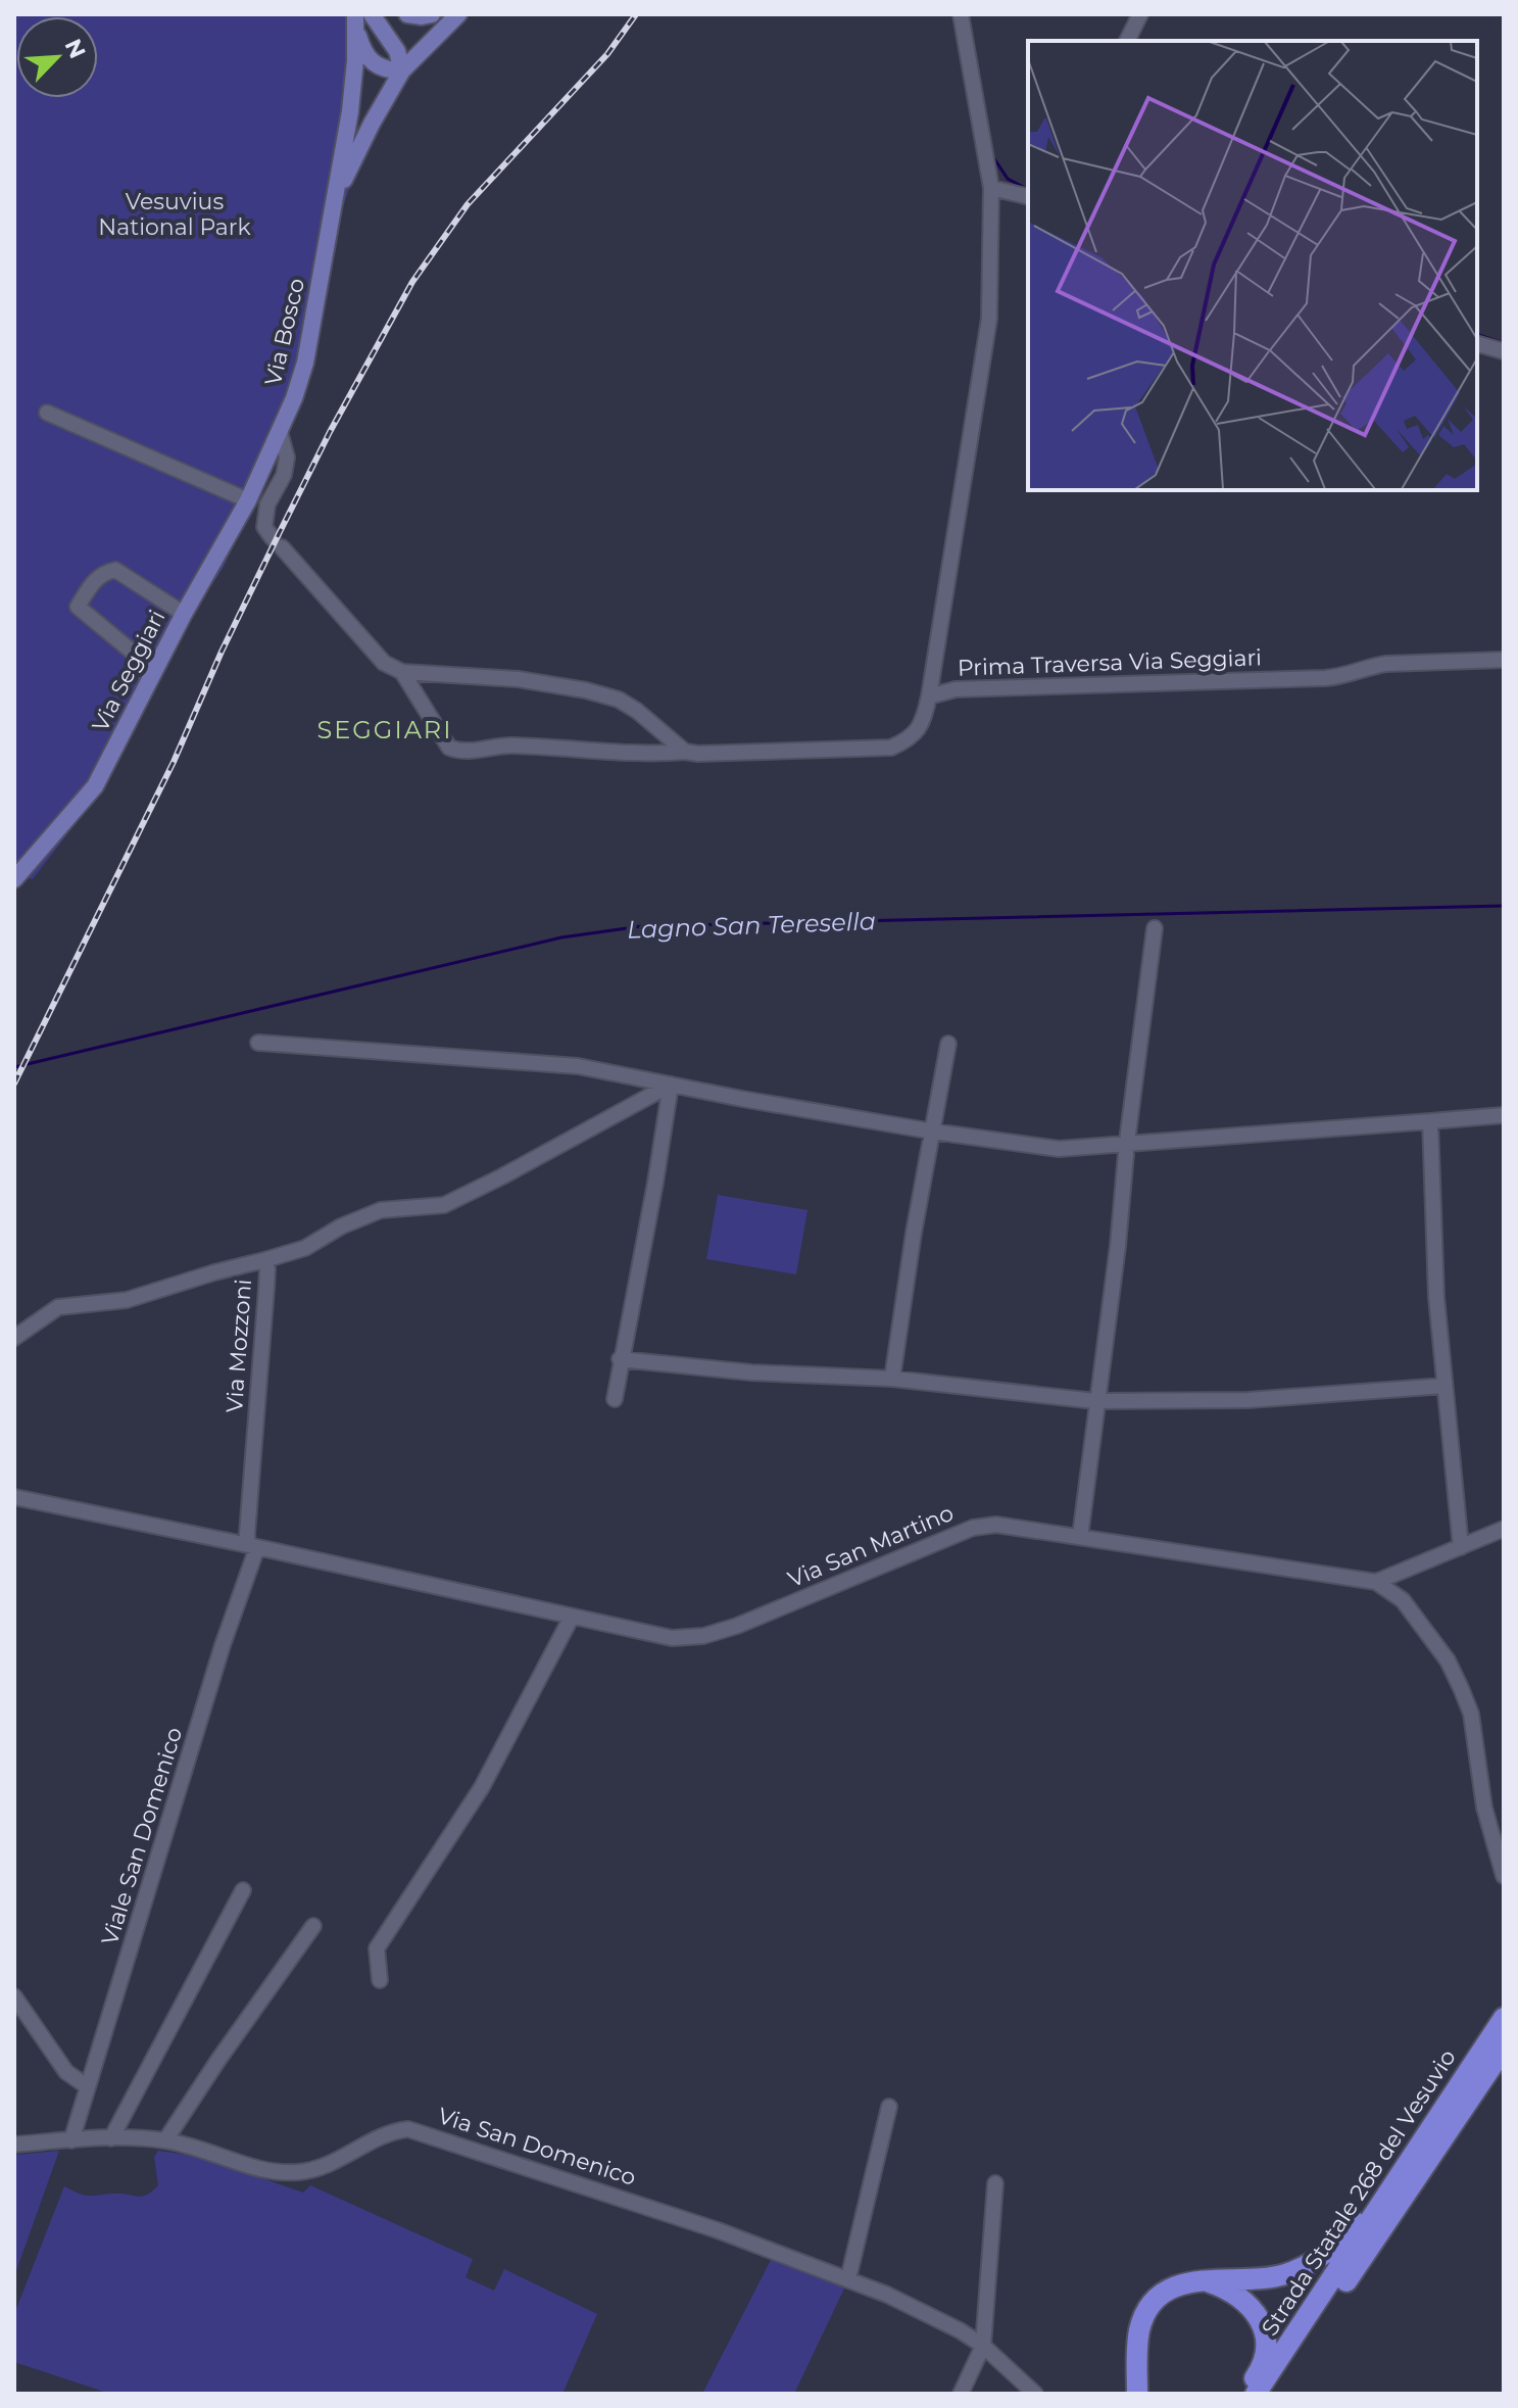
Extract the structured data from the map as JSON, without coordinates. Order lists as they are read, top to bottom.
{
  "streets": {
    "highway": ["Strada Statale 268 del Vesuvio"],
    "main road": ["Via Bosco", "Via Seggiari"],
    "street": [
      "Prima Traversa Via Seggiari",
      "Via Mozzoni",
      "Via San Martino",
      "Viale San Domenico",
      "Via San Domenico"
    ]
  },
  "crossings": [
    ["Via Bosco", "Via Seggiari"],
    ["Via Mozzoni", "Via San Martino"],
    ["Via Mozzoni", "Viale San Domenico"],
    ["Via San Martino", "Viale San Domenico"],
    ["Viale San Domenico", "Via San Domenico"]
  ],
  "districts": ["SEGGIARI"],
  "water": ["Lagno San Teresella"],
  "parks": ["Vesuvius National Park"],
  "north": "top right"
}
